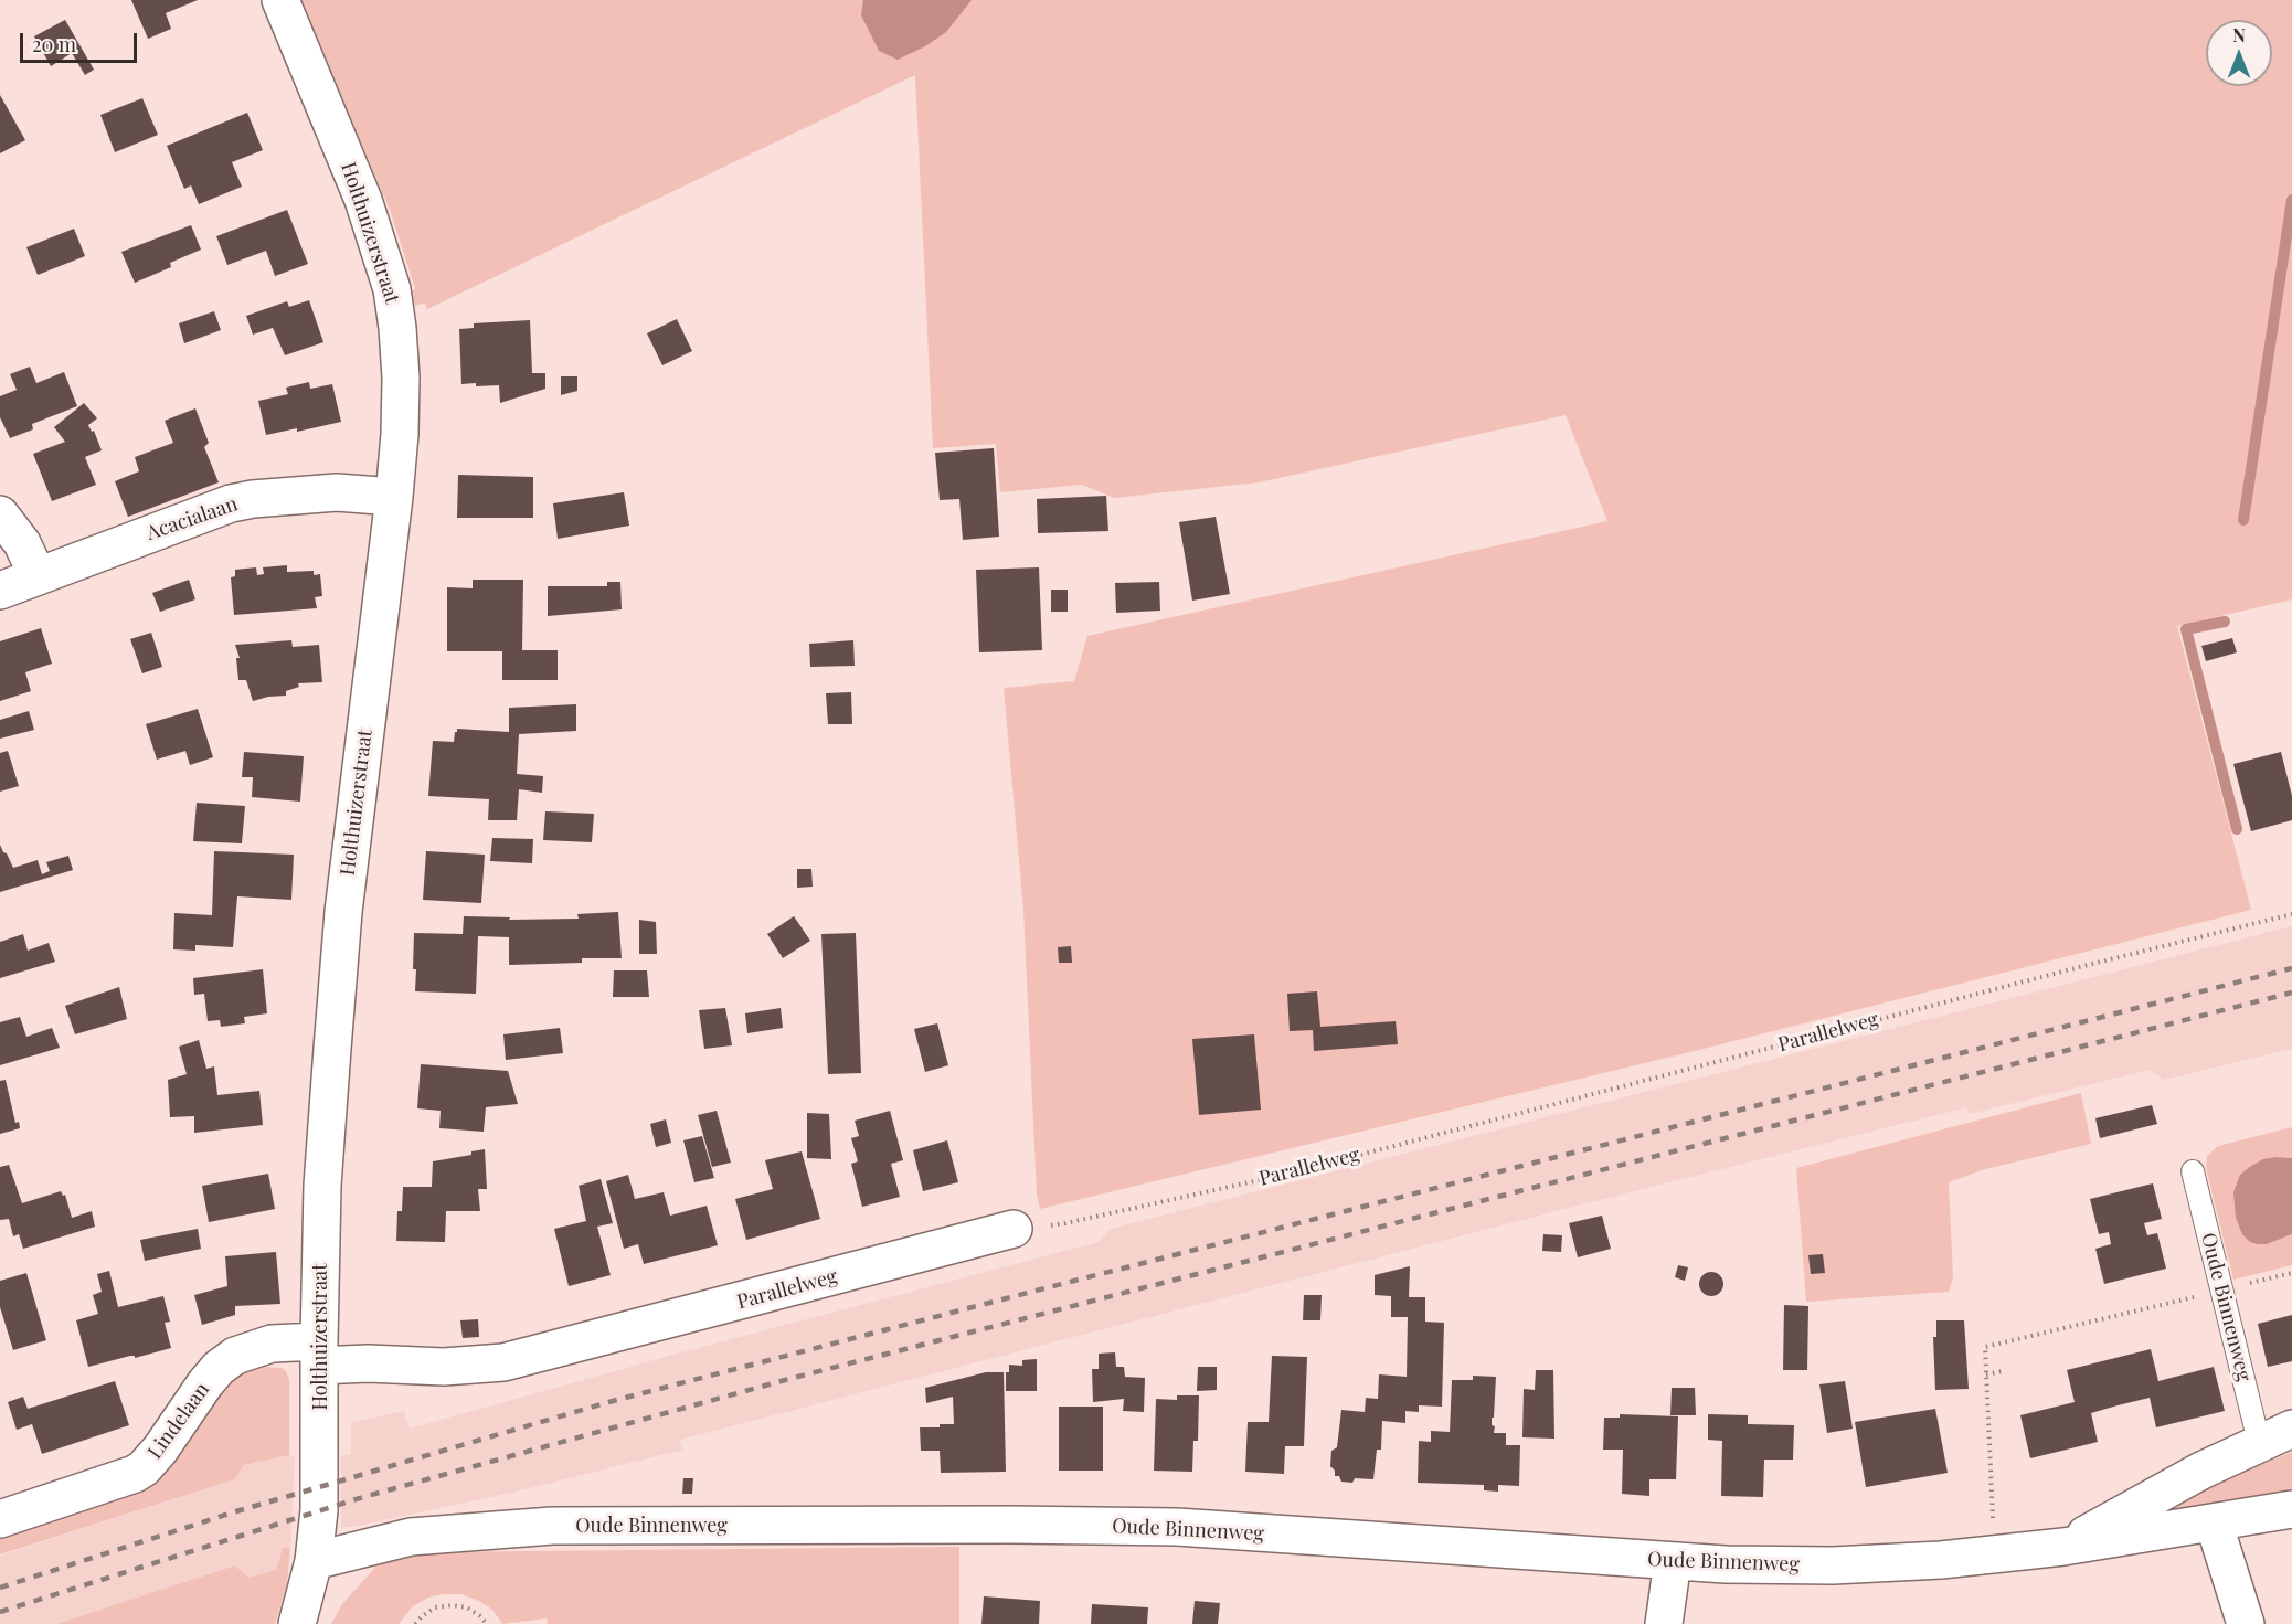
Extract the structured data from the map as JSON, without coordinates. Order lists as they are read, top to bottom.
{
  "streets": {
    "street": [
      "Holthuizerstraat",
      "Acacialaan",
      "Parallelweg",
      "Oude Binnenweg",
      "Lindelaan"
    ]
  },
  "crossings": [
    ["Holthuizerstraat", "Acacialaan"],
    ["Holthuizerstraat", "Parallelweg"],
    ["Holthuizerstraat", "Oude Binnenweg"],
    ["Holthuizerstraat", "Lindelaan"],
    ["Parallelweg", "Lindelaan"]
  ],
  "scale_bar": "20 m",
  "north": "top"
}
